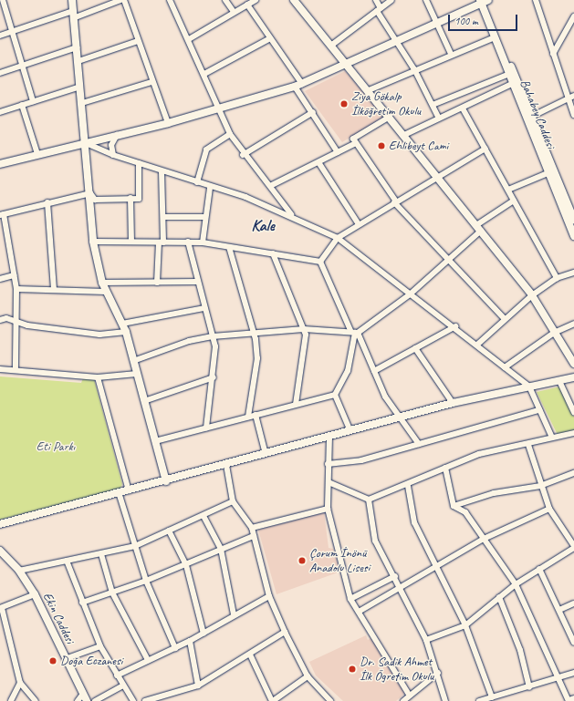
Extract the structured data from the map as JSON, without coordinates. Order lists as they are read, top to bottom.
{
  "streets": {
    "street": ["Bahabey Caddesi", "Ekin Caddesi"]
  },
  "districts": ["Kale"],
  "parks": ["Eti Parkı"],
  "places": [
    "Ziya Gökalp İlköğretim Okulu",
    "Ehlibeyt Cami",
    "Çorum İnönü Anadolu Lisesi",
    "Doğa Eczanesi",
    "Dr. Sadik Ahmet İlk Ögretim Okulu"
  ],
  "scale_bar": "100 m"
}
